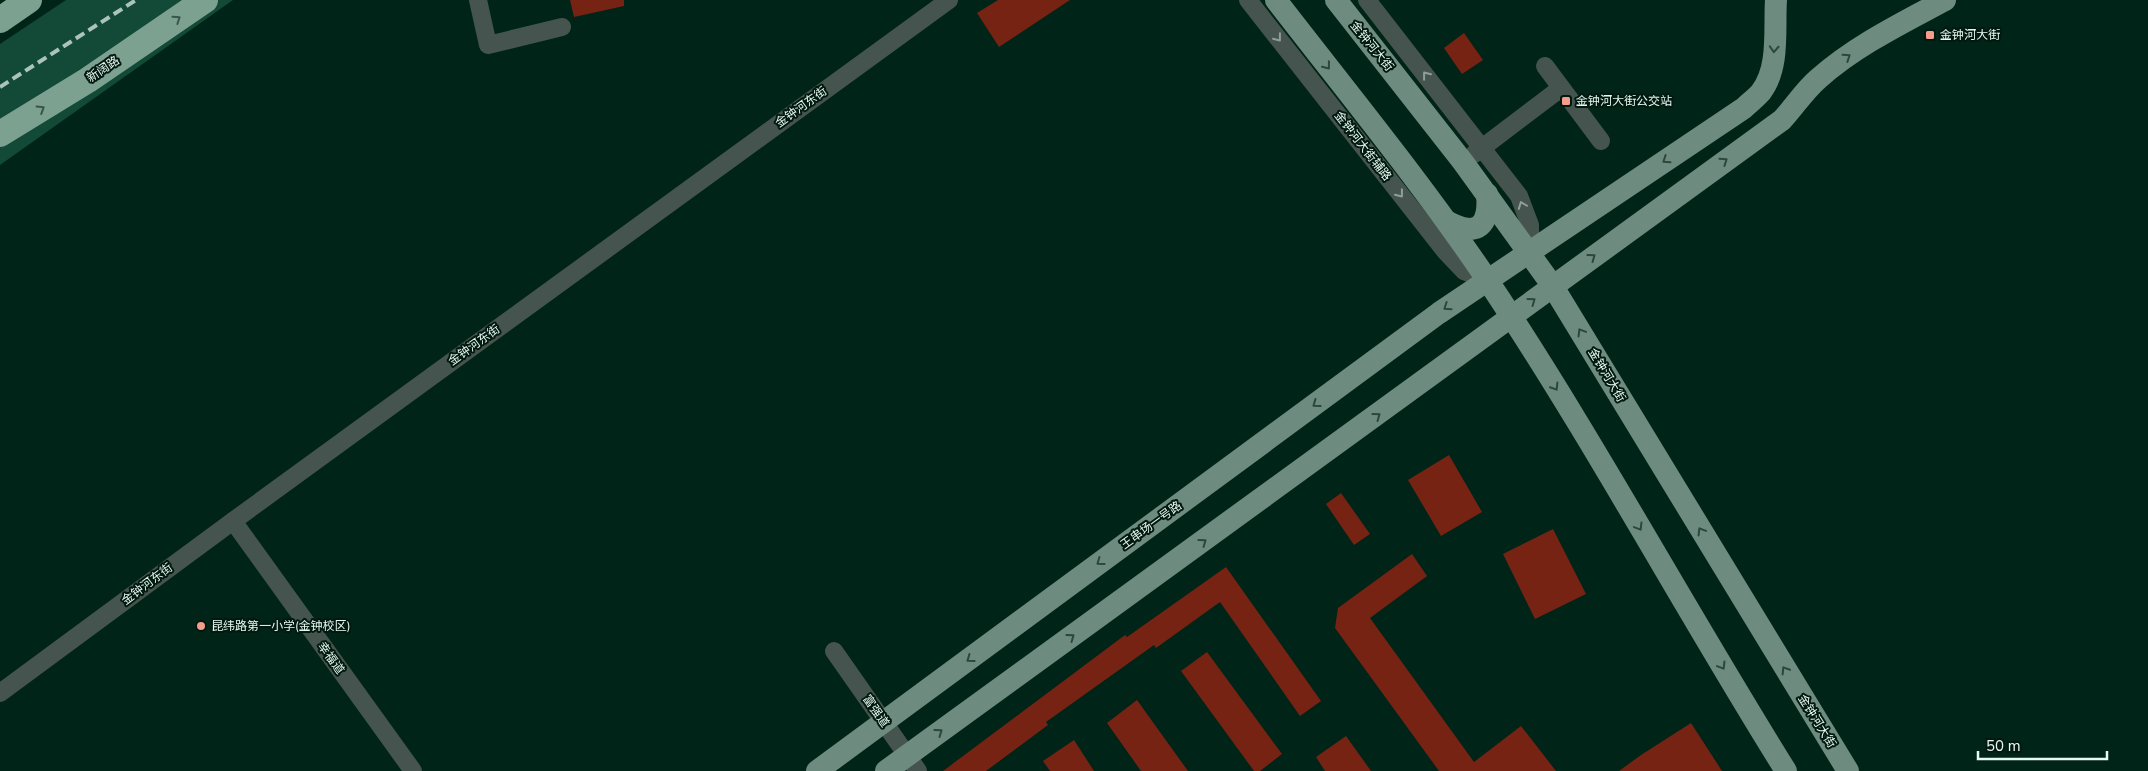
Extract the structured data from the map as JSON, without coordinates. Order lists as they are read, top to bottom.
{
  "streets": {
    "highway": ["新阔路"],
    "main road": ["金钟河大街", "王串场一号路"],
    "street": [
      "金钟河东街",
      "金钟河大街辅路",
      "幸福道",
      "富强道"
    ]
  },
  "crossings": [
    ["金钟河大街", "王串场一号路"],
    ["金钟河东街", "幸福道"],
    ["金钟河大街辅路", "王串场一号路"],
    ["王串场一号路", "富强道"]
  ],
  "one_way": ["新阔路"],
  "places": {
    "transit": ["金钟河大街", "金钟河大街公交站"],
    "other": ["昆纬路第一小学(金钟校区)"]
  },
  "scale_bar": "50 m"
}
